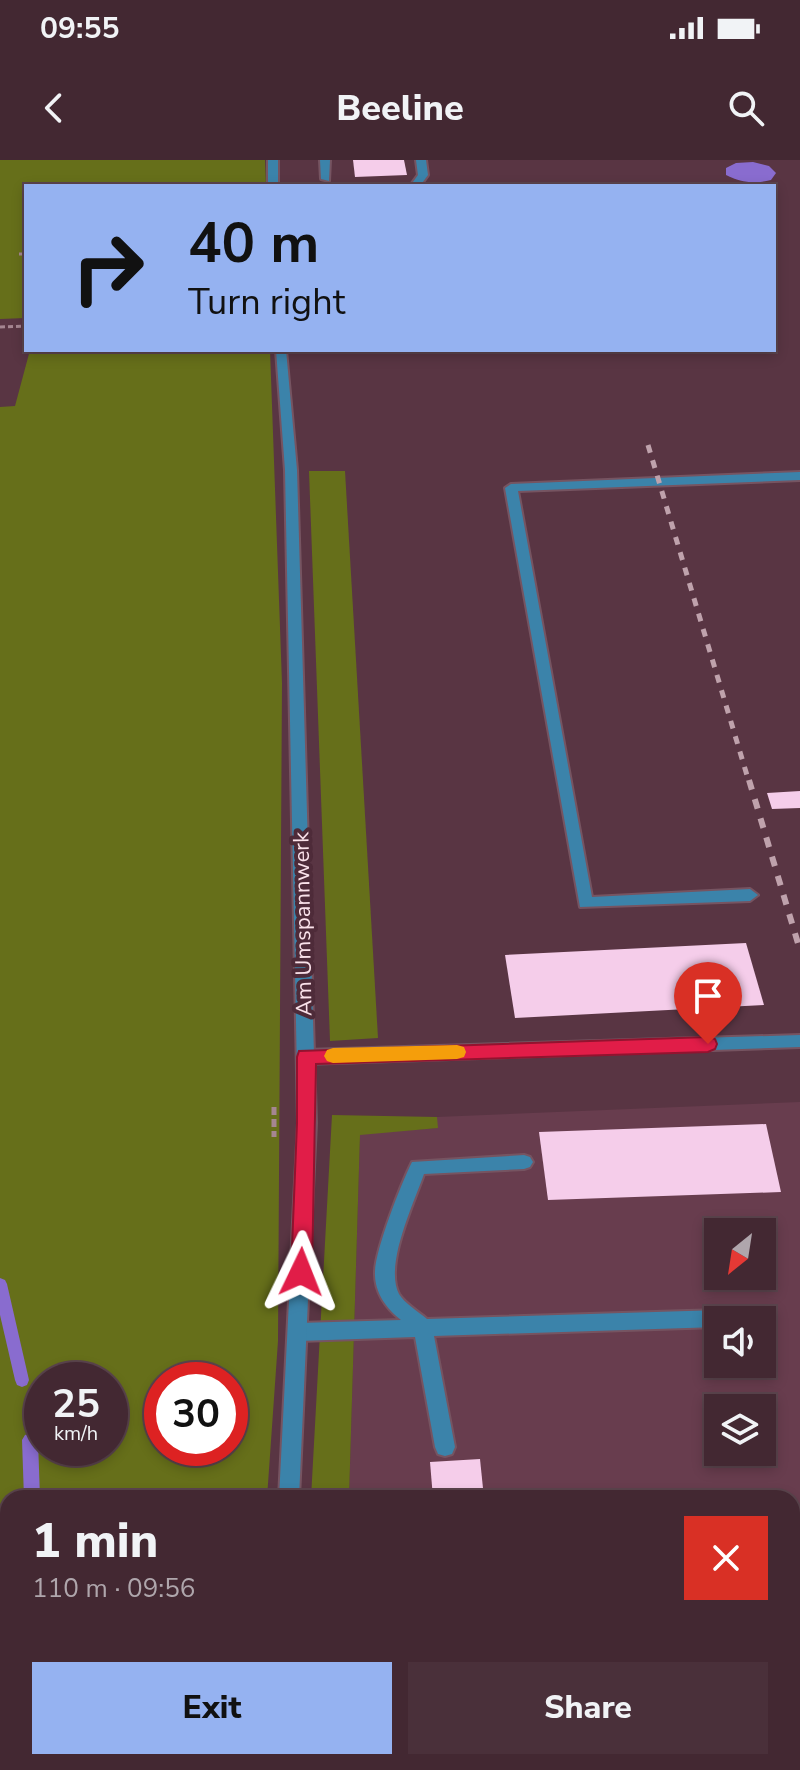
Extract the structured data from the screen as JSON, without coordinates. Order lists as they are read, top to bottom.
{
  "streets": {
    "street": ["Am Umspannwerk"]
  },
  "north": "bottom left",
  "page": {
    "status": "09:55",
    "header": "Beeline",
    "turn": ["40 m", "Turn right"],
    "speed": "25 km/h",
    "limit": "30",
    "heading": ["1 min", "110 m · 09:56"],
    "buttons": ["Exit", "Share"]
  }
}
